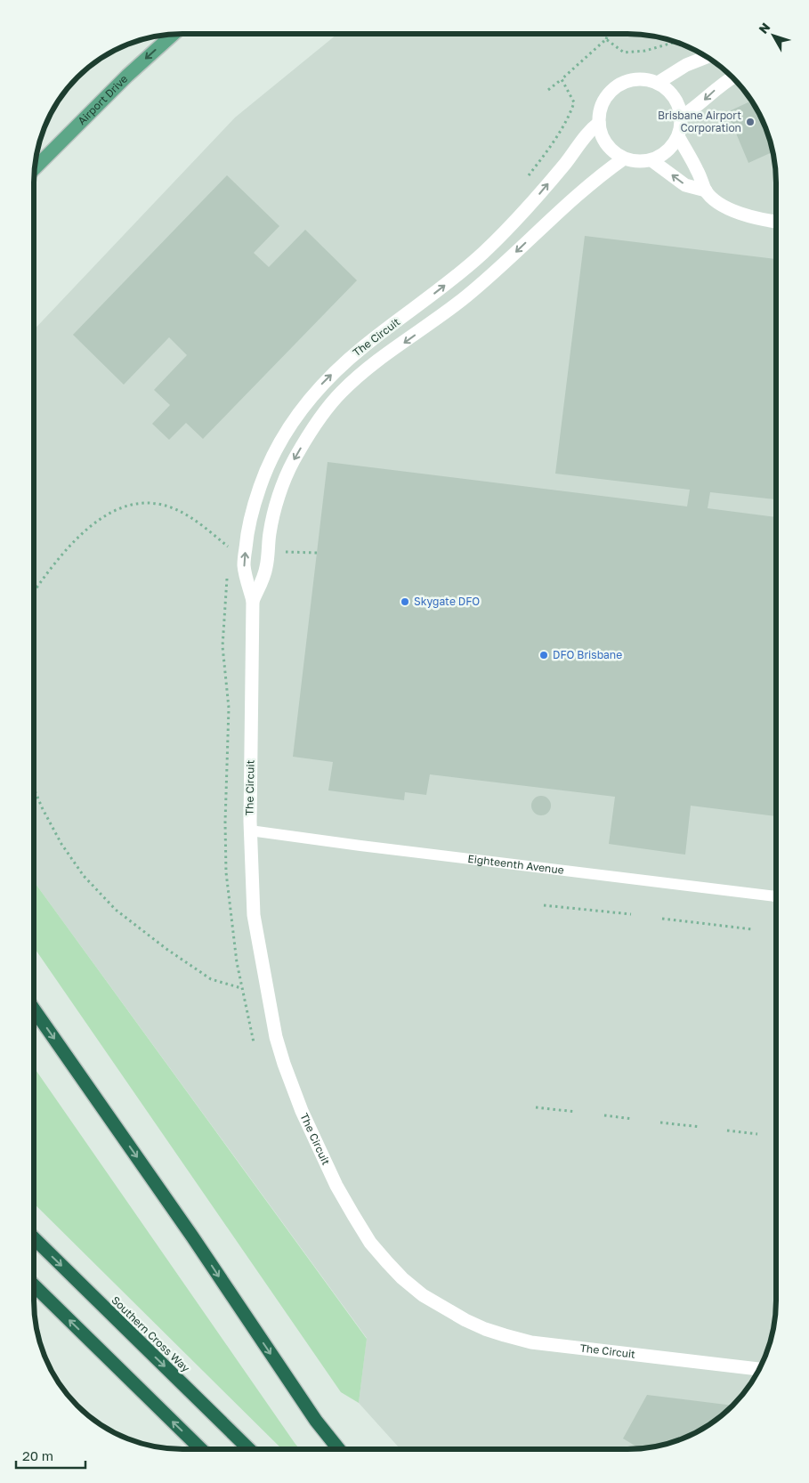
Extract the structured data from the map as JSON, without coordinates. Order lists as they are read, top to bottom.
{
  "streets": {
    "highway": ["Southern Cross Way"],
    "main road": ["Airport Drive"],
    "street": ["The Circuit"],
    "lane": ["Eighteenth Avenue"]
  },
  "crossings": [
    ["The Circuit", "Eighteenth Avenue"]
  ],
  "one_way": ["Airport Drive"],
  "places": ["Brisbane Airport Corporation", "Skygate DFO", "DFO Brisbane"],
  "scale_bar": "20 m",
  "north": "top left"
}
